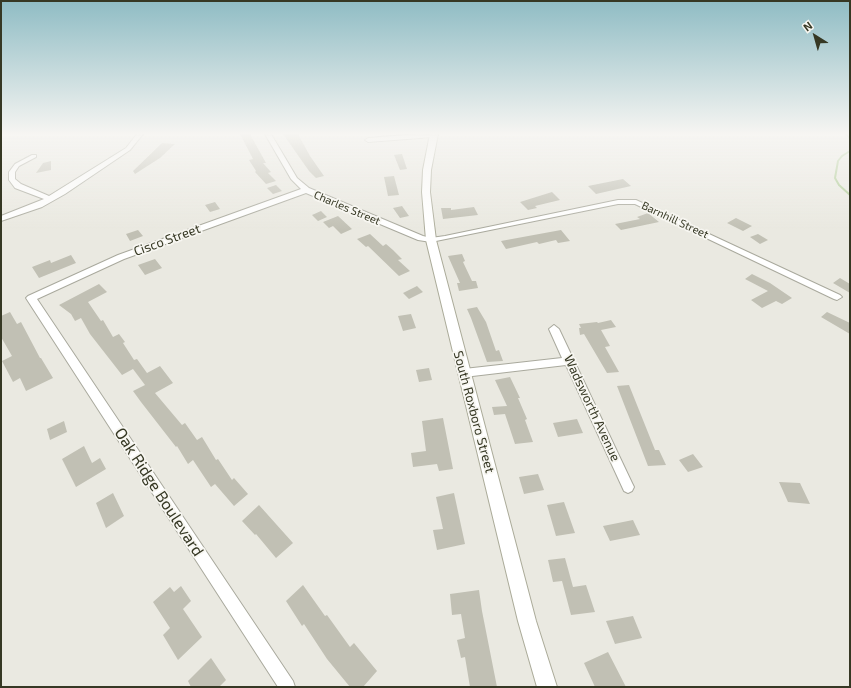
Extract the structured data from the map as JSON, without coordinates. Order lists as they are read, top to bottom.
{
  "streets": {
    "street": [
      "Charles Street",
      "Barnhill Street",
      "Cisco Street",
      "Wadsworth Avenue",
      "South Roxboro Street",
      "Oak Ridge Boulevard"
    ]
  },
  "crossings": [
    ["Charles Street", "Barnhill Street"],
    ["Charles Street", "Cisco Street"],
    ["Charles Street", "South Roxboro Street"],
    ["Barnhill Street", "South Roxboro Street"],
    ["Cisco Street", "Oak Ridge Boulevard"]
  ],
  "north": "top left"
}
